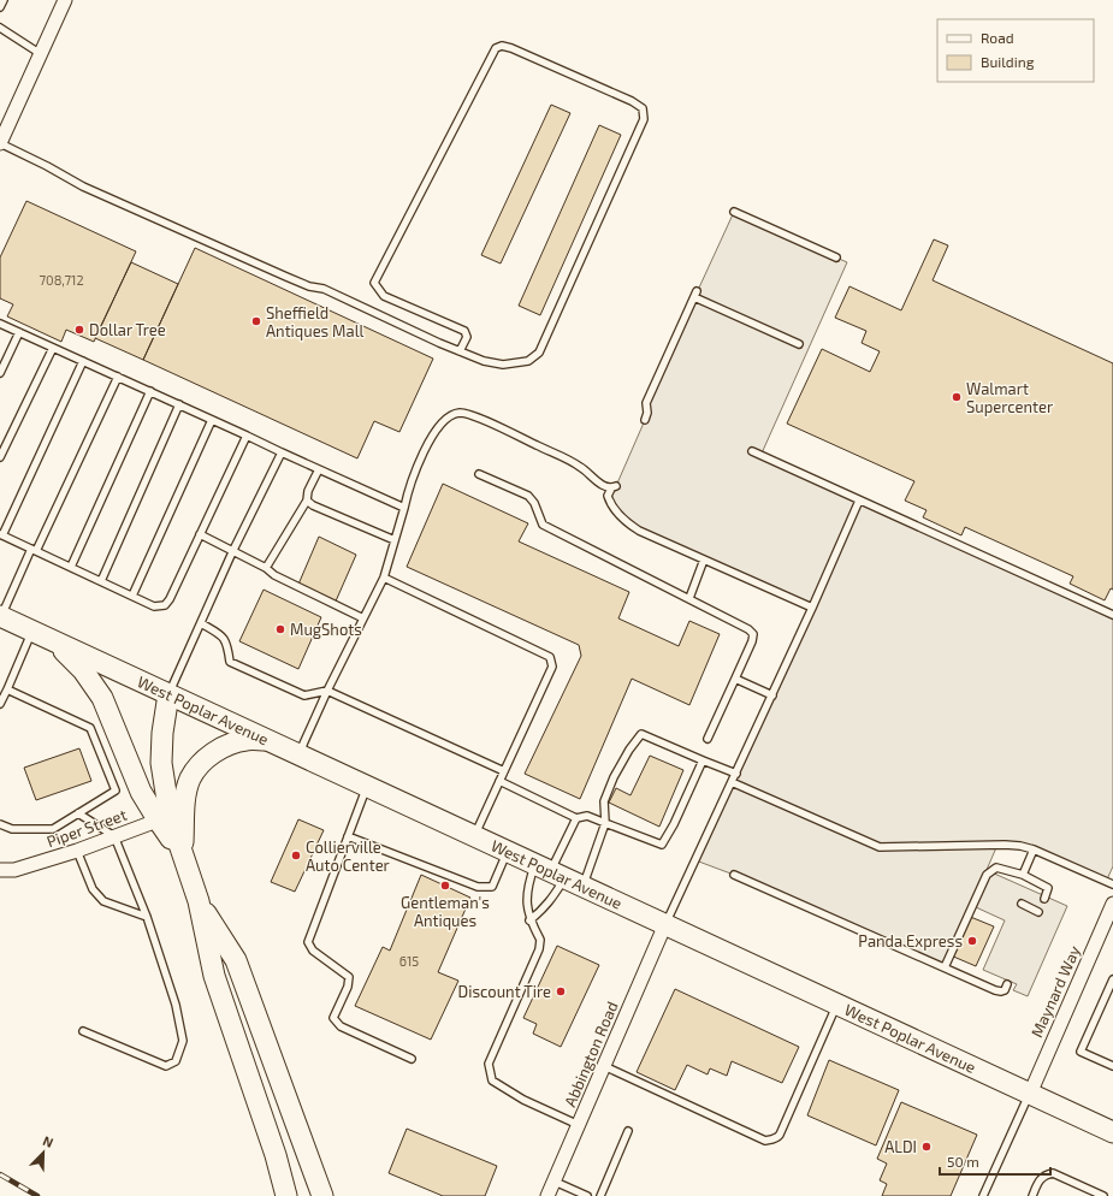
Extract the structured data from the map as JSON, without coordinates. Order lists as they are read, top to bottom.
{
  "streets": {
    "main road": ["West Poplar Avenue"],
    "street": ["Piper Street", "Maynard Way", "Abbington Road"]
  },
  "crossings": [
    ["West Poplar Avenue", "Maynard Way"],
    ["West Poplar Avenue", "Abbington Road"]
  ],
  "places": [
    "Sheffield Antiques Mall",
    "Dollar Tree",
    "Walmart Supercenter",
    "MugShots",
    "Collierville Auto Center",
    "Gentleman's Antiques",
    "Panda Express",
    "Discount Tire",
    "ALDI"
  ],
  "house_numbers": ["708,712", "615"],
  "legend": ["Road", "Building"],
  "scale_bar": "50 m",
  "north": "top right"
}
